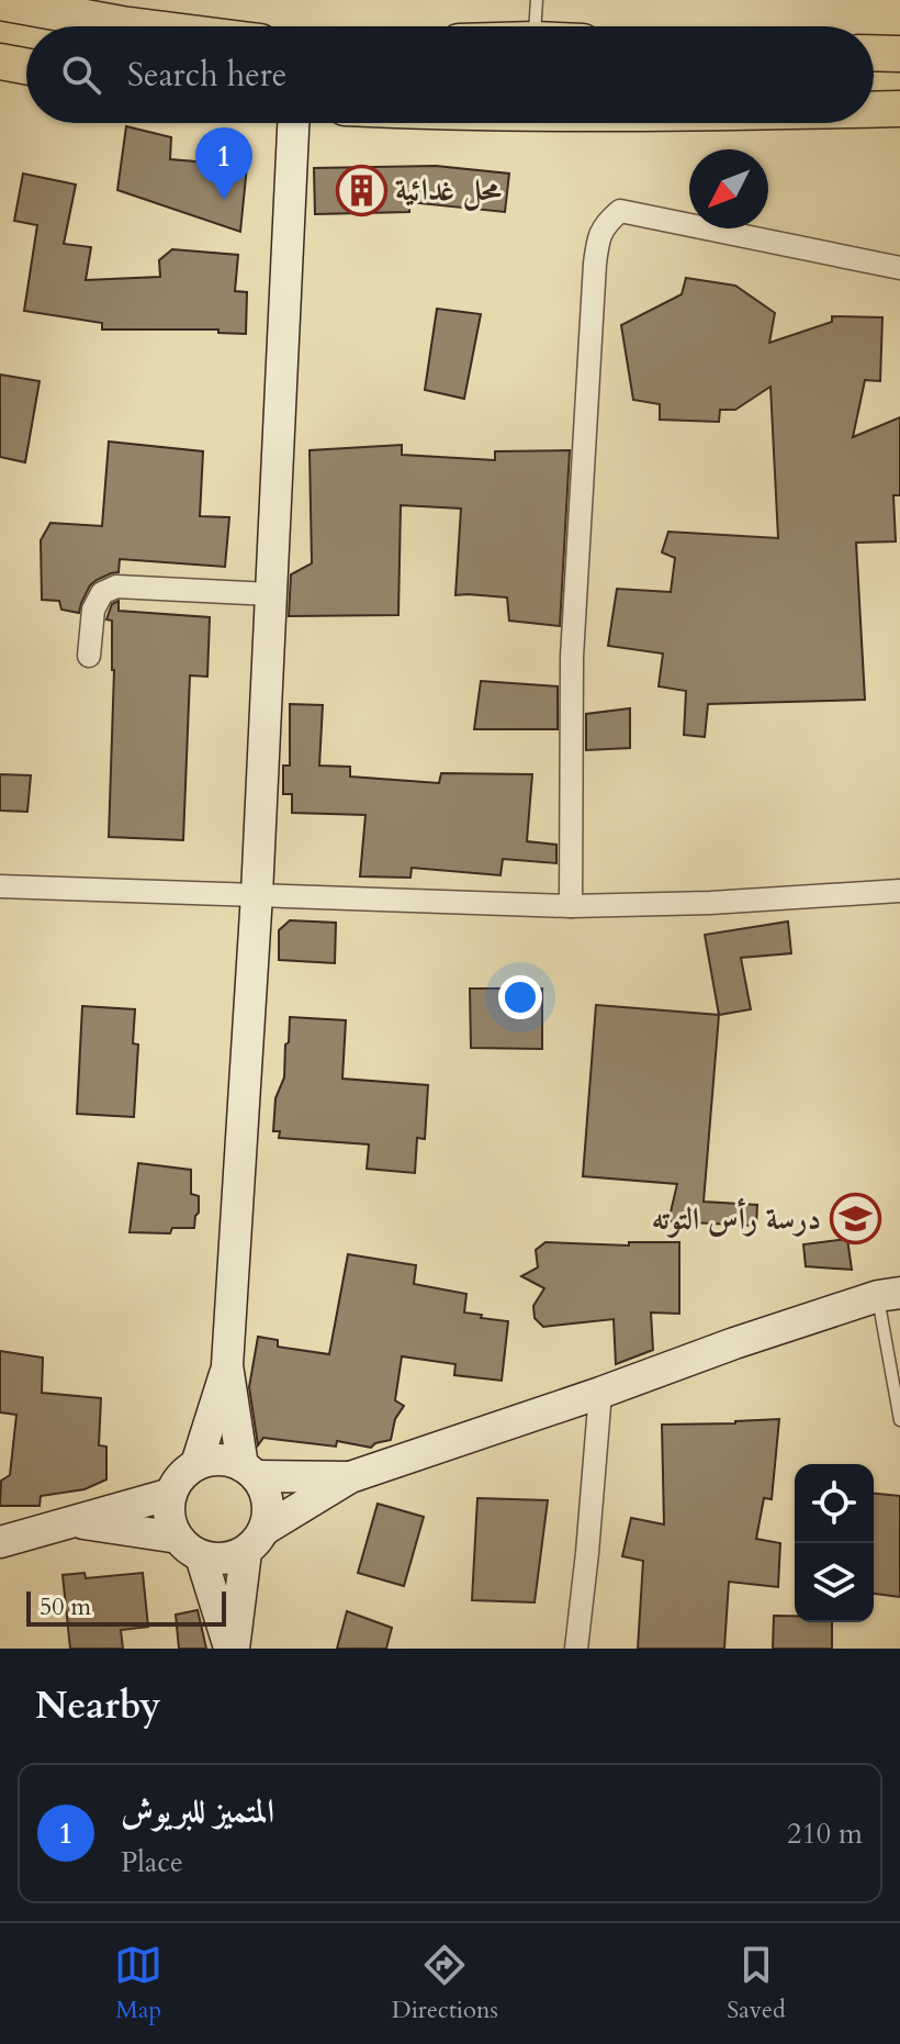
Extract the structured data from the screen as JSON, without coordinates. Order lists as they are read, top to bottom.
{
  "places": {
    "building": ["محل غدائية"],
    "school or university": ["درسة رأس التوته"]
  },
  "scale_bar": "50 m",
  "north": "bottom left",
  "page": {
    "search": "Search here",
    "pins": "1",
    "scale": "50 m",
    "heading": "Nearby",
    "list": [
      {
        "mark": "1",
        "name": "المتميز للبريوش",
        "note": "Place",
        "value": "210 m"
      }
    ],
    "nav": ["Map", "Directions", "Saved"]
  }
}
